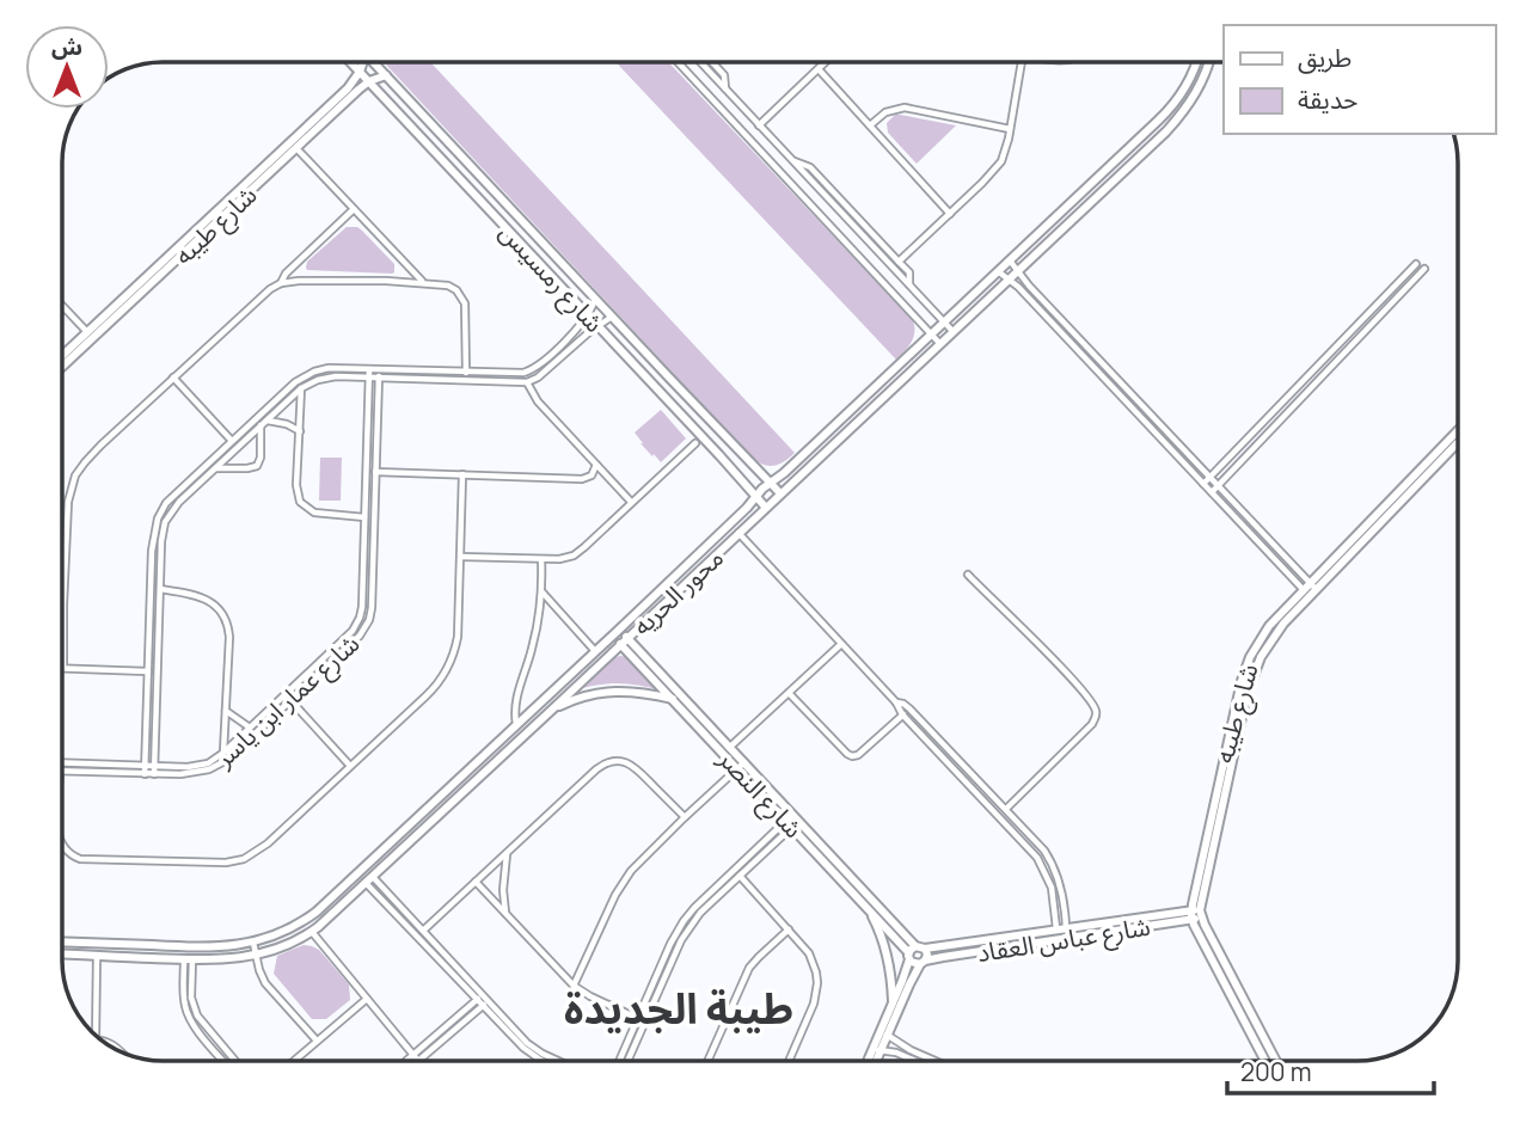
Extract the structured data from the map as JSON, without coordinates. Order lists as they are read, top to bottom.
{
  "streets": {
    "main road": [
      "شارع طيبه",
      "شارع رمسيس",
      "محور الحريه",
      "شارع النصر",
      "شارع عباس العقاد"
    ],
    "street": ["شارع عمار ابن ياسر"]
  },
  "crossings": [
    ["شارع طيبه", "شارع رمسيس"],
    ["شارع طيبه", "شارع عباس العقاد"],
    ["شارع رمسيس", "محور الحريه"],
    ["محور الحريه", "شارع النصر"],
    ["شارع النصر", "شارع عباس العقاد"]
  ],
  "districts": ["طيبة الجديدة"],
  "legend": ["طريق", "حديقة"],
  "scale_bar": "200 m",
  "north": "top"
}
